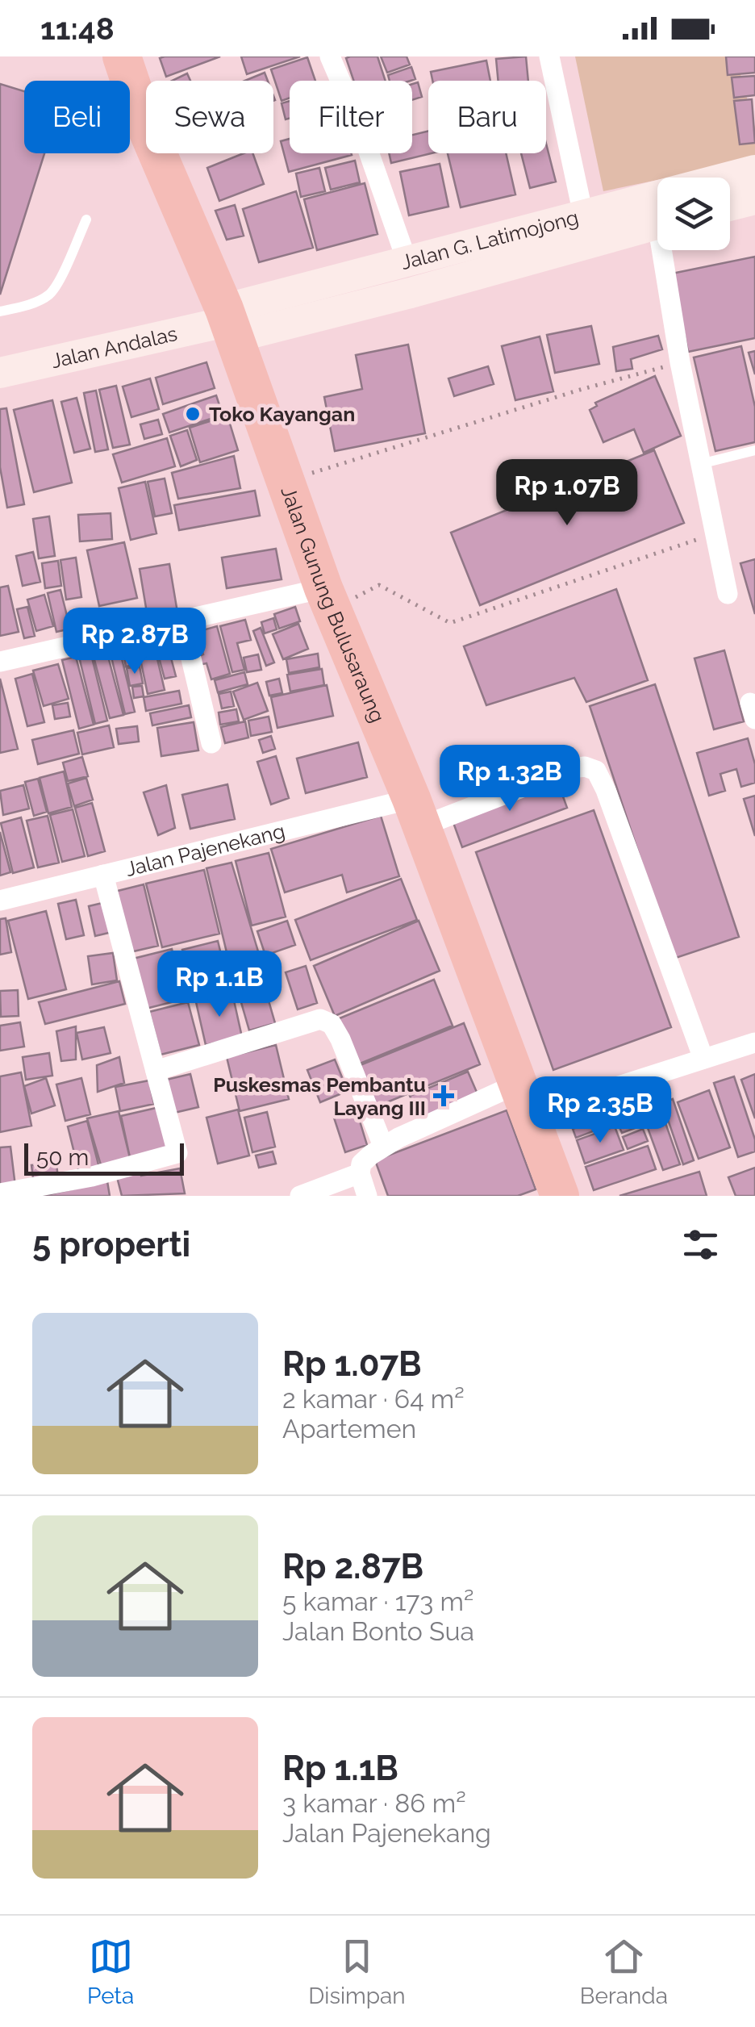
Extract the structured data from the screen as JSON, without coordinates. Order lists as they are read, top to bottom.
{
  "streets": {
    "highway": ["Jalan Gunung Bulusaraung"],
    "main road": ["Jalan G. Latimojong", "Jalan Andalas"],
    "street": ["Jalan Pajenekang"]
  },
  "crossings": [
    ["Jalan G. Latimojong", "Jalan Andalas"],
    ["Jalan G. Latimojong", "Jalan Gunung Bulusaraung"],
    ["Jalan Andalas", "Jalan Gunung Bulusaraung"],
    ["Jalan Gunung Bulusaraung", "Jalan Pajenekang"]
  ],
  "places": {
    "other": ["Toko Kayangan"],
    "health": ["Puskesmas Pembantu Layang III"]
  },
  "scale_bar": "50 m",
  "page": {
    "status": "11:48",
    "chip": [
      "Beli",
      "Sewa",
      "Filter",
      "Baru"
    ],
    "price": [
      "Rp 1.07B",
      "Rp 2.87B",
      "Rp 1.32B",
      "Rp 1.1B",
      "Rp 2.35B"
    ],
    "scale": "50 m",
    "heading": "5 properti",
    "list": [
      {
        "name": "Rp 1.07B",
        "note": "2 kamar · 64 m² · Apartemen"
      },
      {
        "name": "Rp 2.87B",
        "note": "5 kamar · 173 m² · Jalan Bonto Sua"
      },
      {
        "name": "Rp 1.1B",
        "note": "3 kamar · 86 m² · Jalan Pajenekang"
      }
    ],
    "tabs": ["Peta", "Disimpan", "Beranda"]
  }
}
